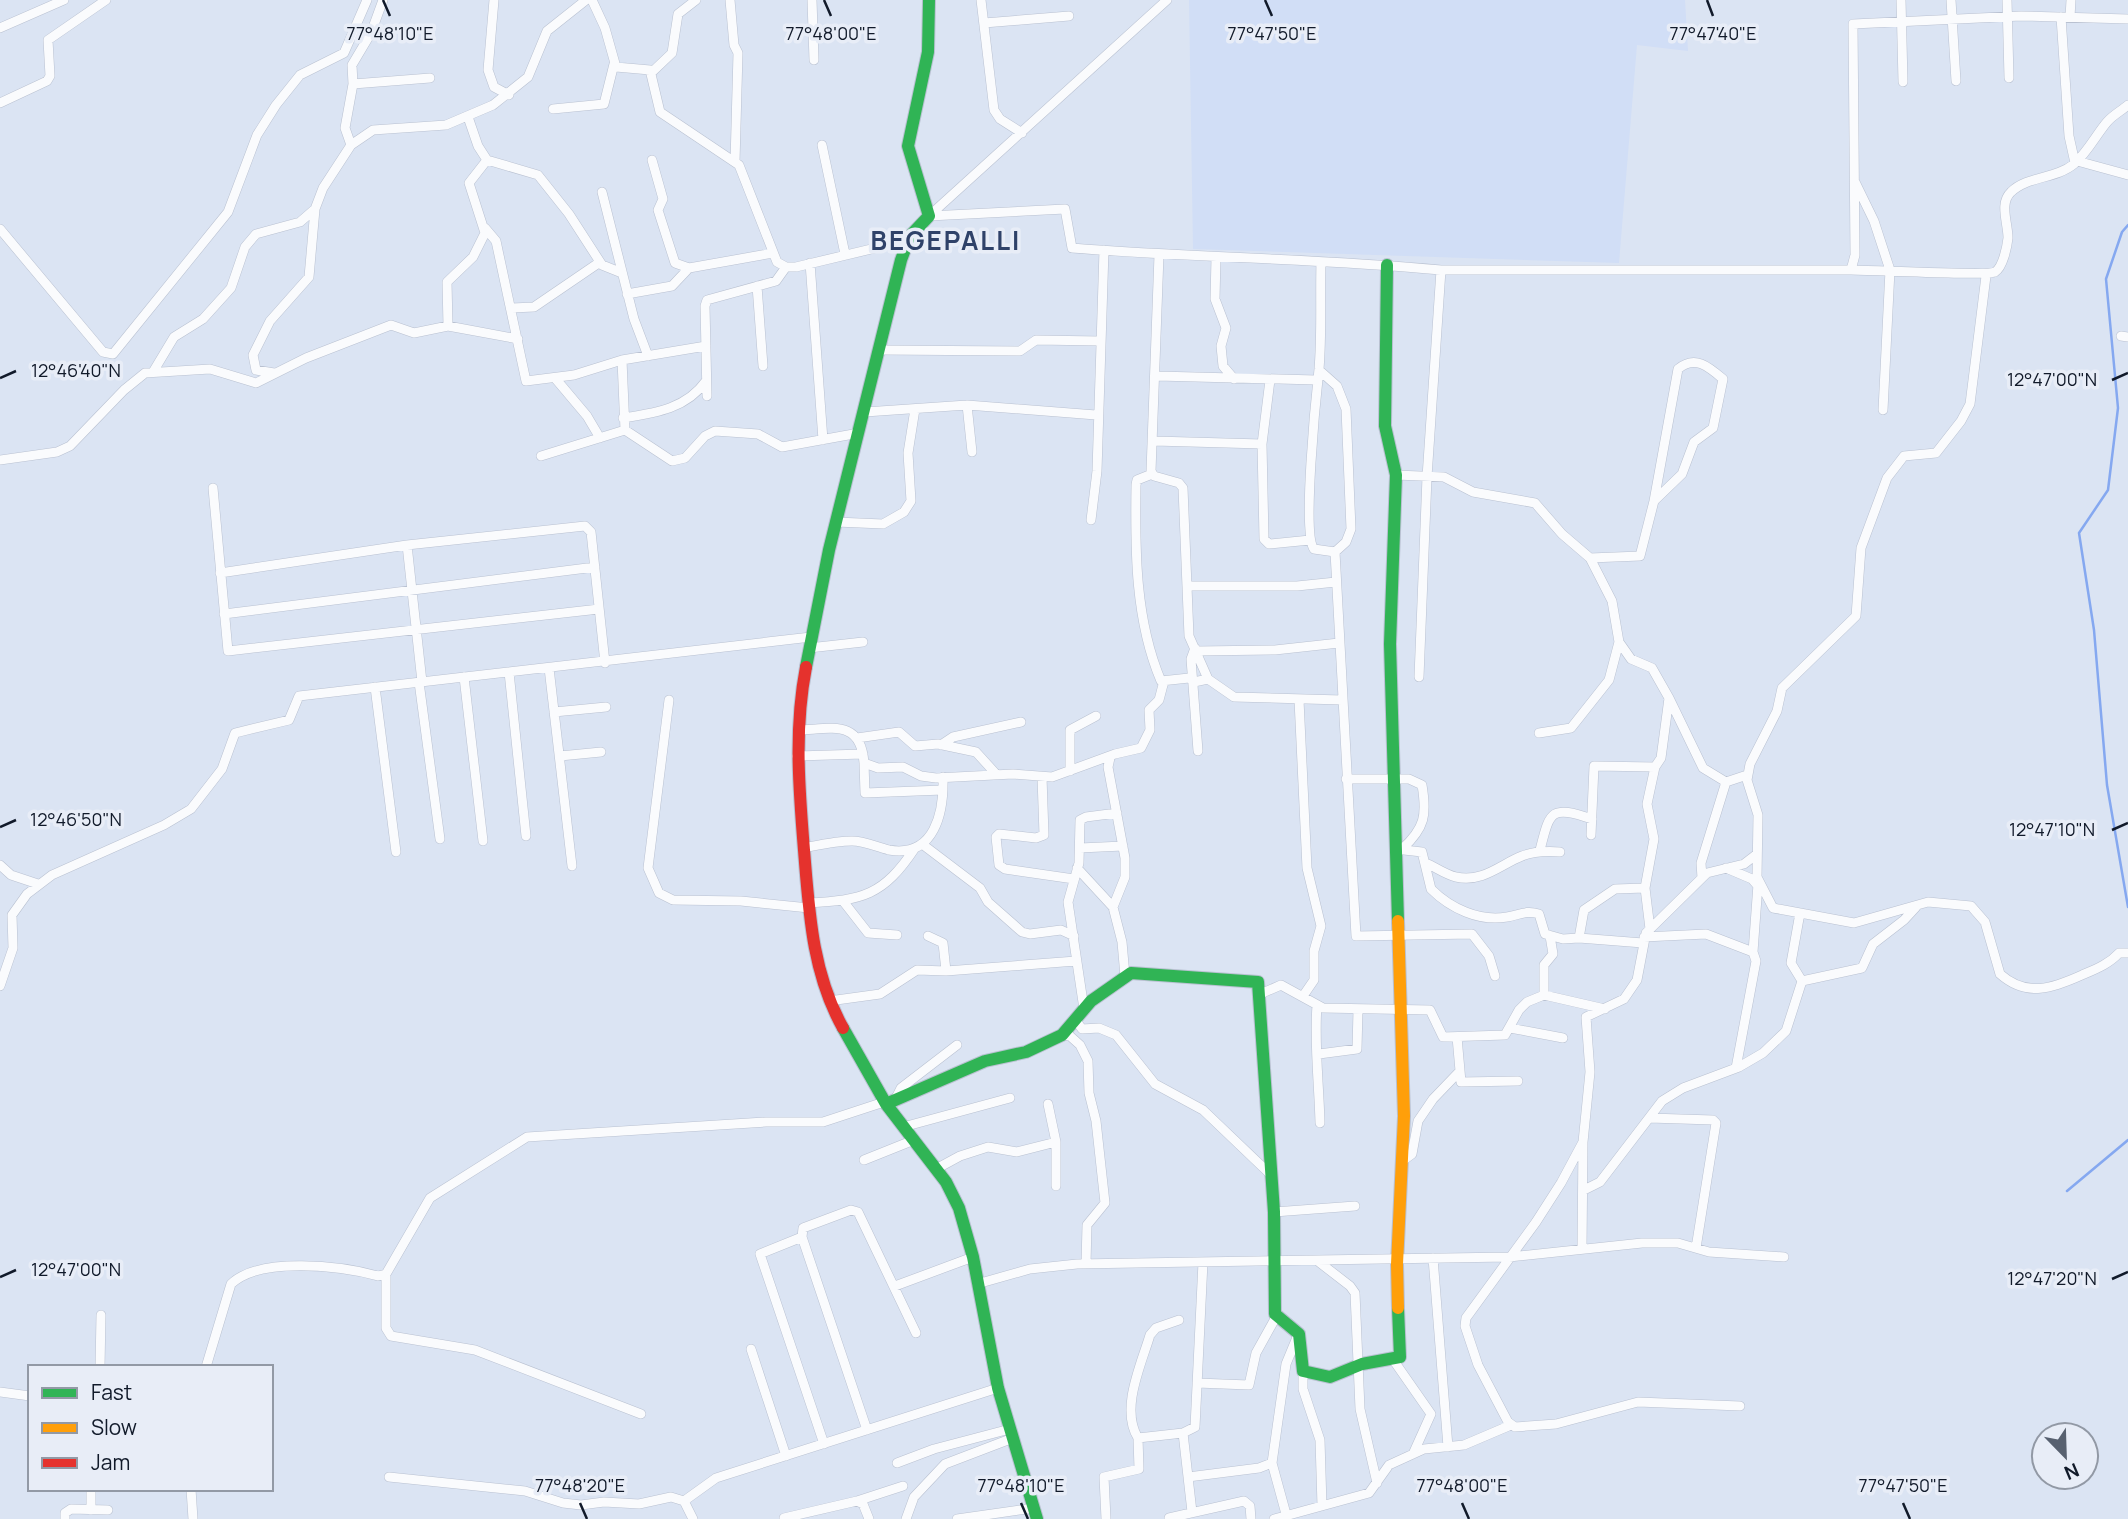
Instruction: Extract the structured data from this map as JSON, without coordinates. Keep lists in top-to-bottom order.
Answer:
{
  "districts": ["BEGEPALLI"],
  "legend": ["Fast", "Slow", "Jam"],
  "north": "bottom right",
  "coordinates": [
    "77°48'10\"E",
    "77°48'00\"E",
    "77°47'50\"E",
    "77°47'40\"E",
    "12°46'40\"N",
    "12°47'00\"N",
    "12°46'50\"N",
    "12°47'10\"N",
    "12°47'20\"N",
    "77°48'20\"E"
  ]
}
